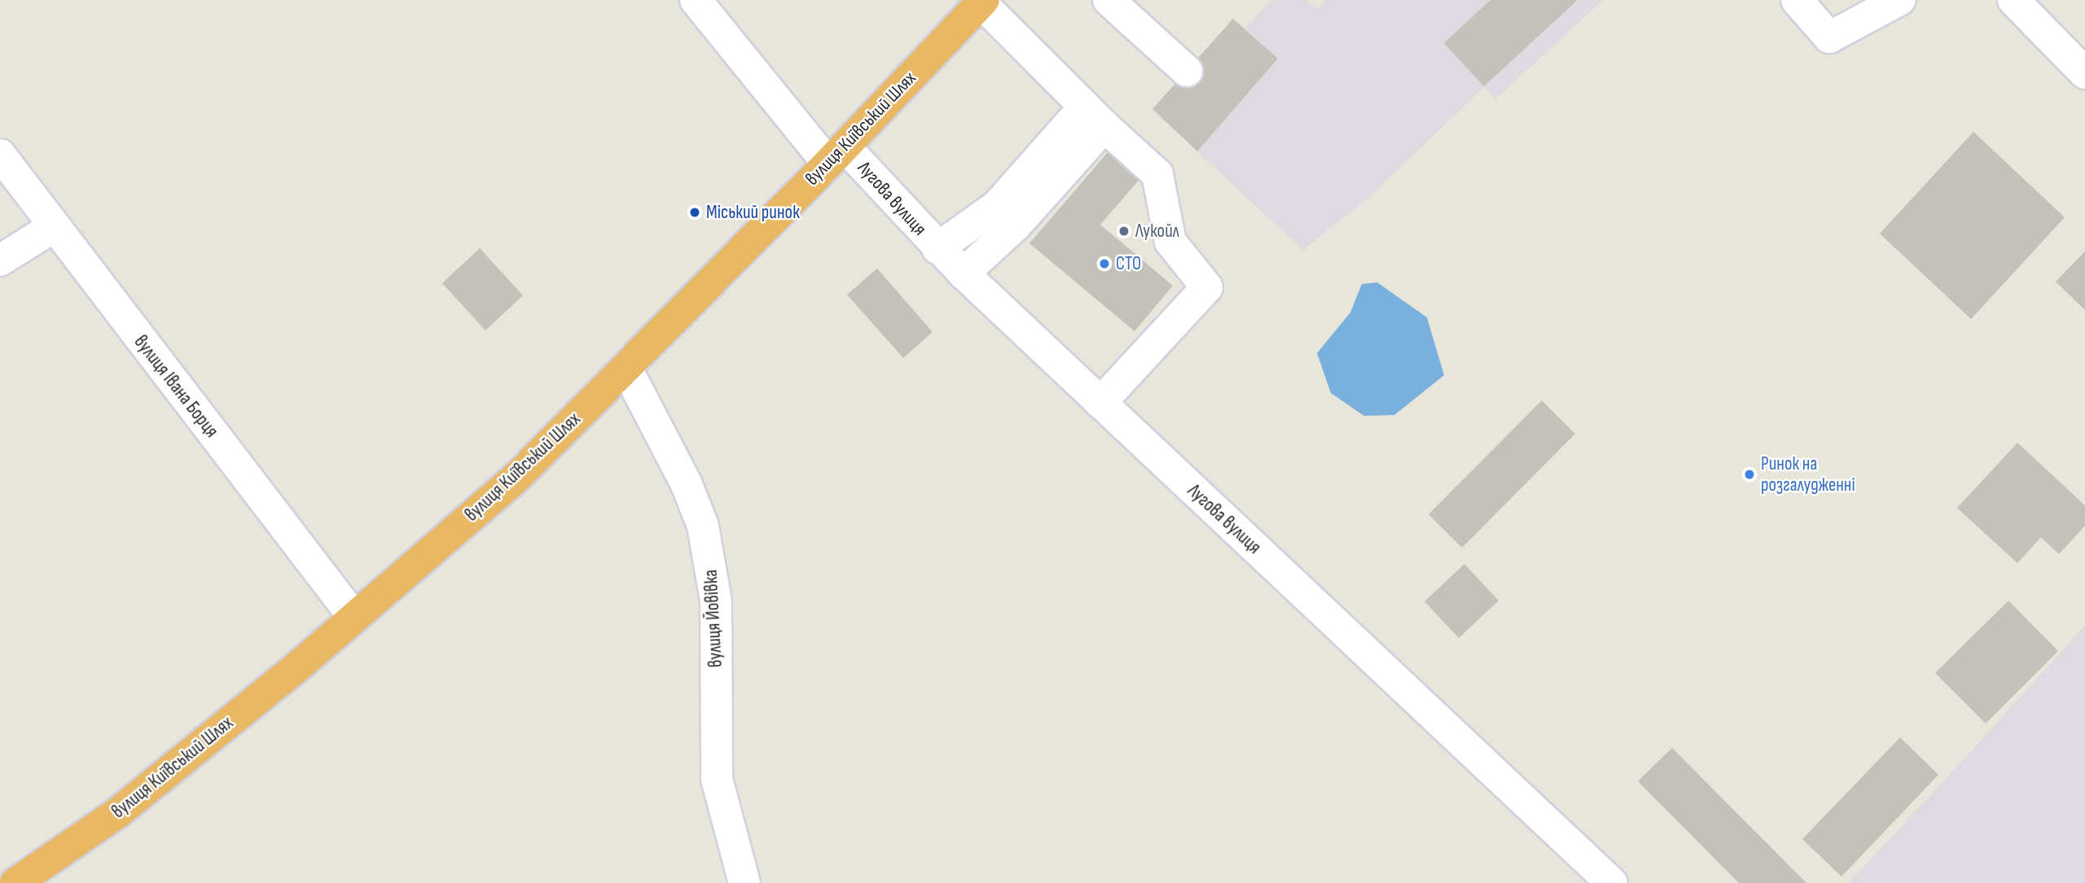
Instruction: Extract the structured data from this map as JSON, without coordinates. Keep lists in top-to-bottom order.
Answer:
{
  "streets": {
    "highway": ["вулиця Київський Шлях"],
    "street": ["Лугова вулиця", "вулиця Івана Борця", "вулиця Йовівка"]
  },
  "crossings": [
    ["вулиця Київський Шлях", "Лугова вулиця"],
    ["вулиця Київський Шлях", "вулиця Івана Борця"],
    ["вулиця Київський Шлях", "вулиця Йовівка"]
  ],
  "places": [
    "Міський ринок",
    "Лукойл",
    "СТО",
    "Ринок на розгалудженні"
  ]
}
